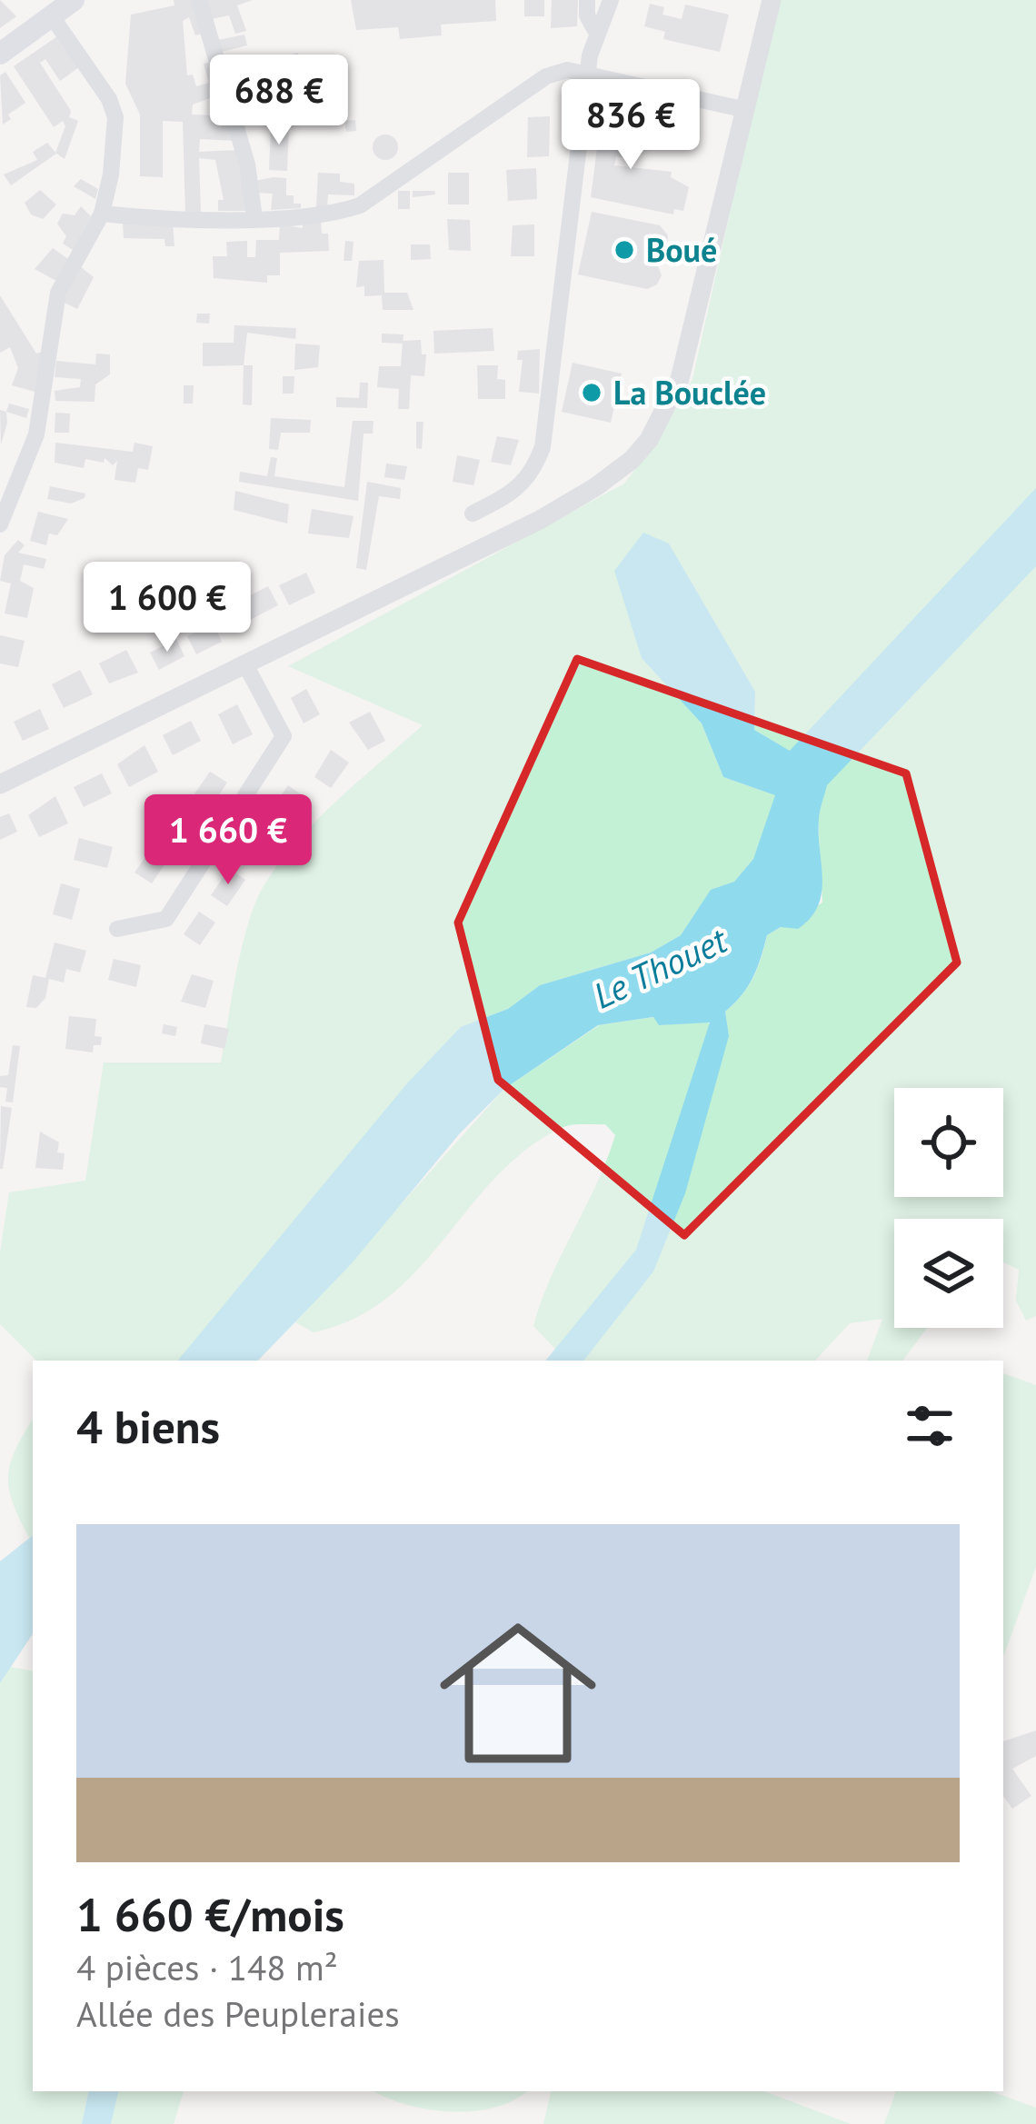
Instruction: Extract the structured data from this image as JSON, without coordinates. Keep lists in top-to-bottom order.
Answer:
{
  "water": ["Le Thouet"],
  "places": ["Boué", "La Bouclée"],
  "page": {
    "price": [
      "688 €",
      "836 €",
      "1 600 €",
      "1 660 €"
    ],
    "heading": "4 biens",
    "list": [
      {
        "name": "1 660 €/mois",
        "note": "4 pièces · 148 m² · Allée des Peupleraies"
      }
    ]
  }
}
